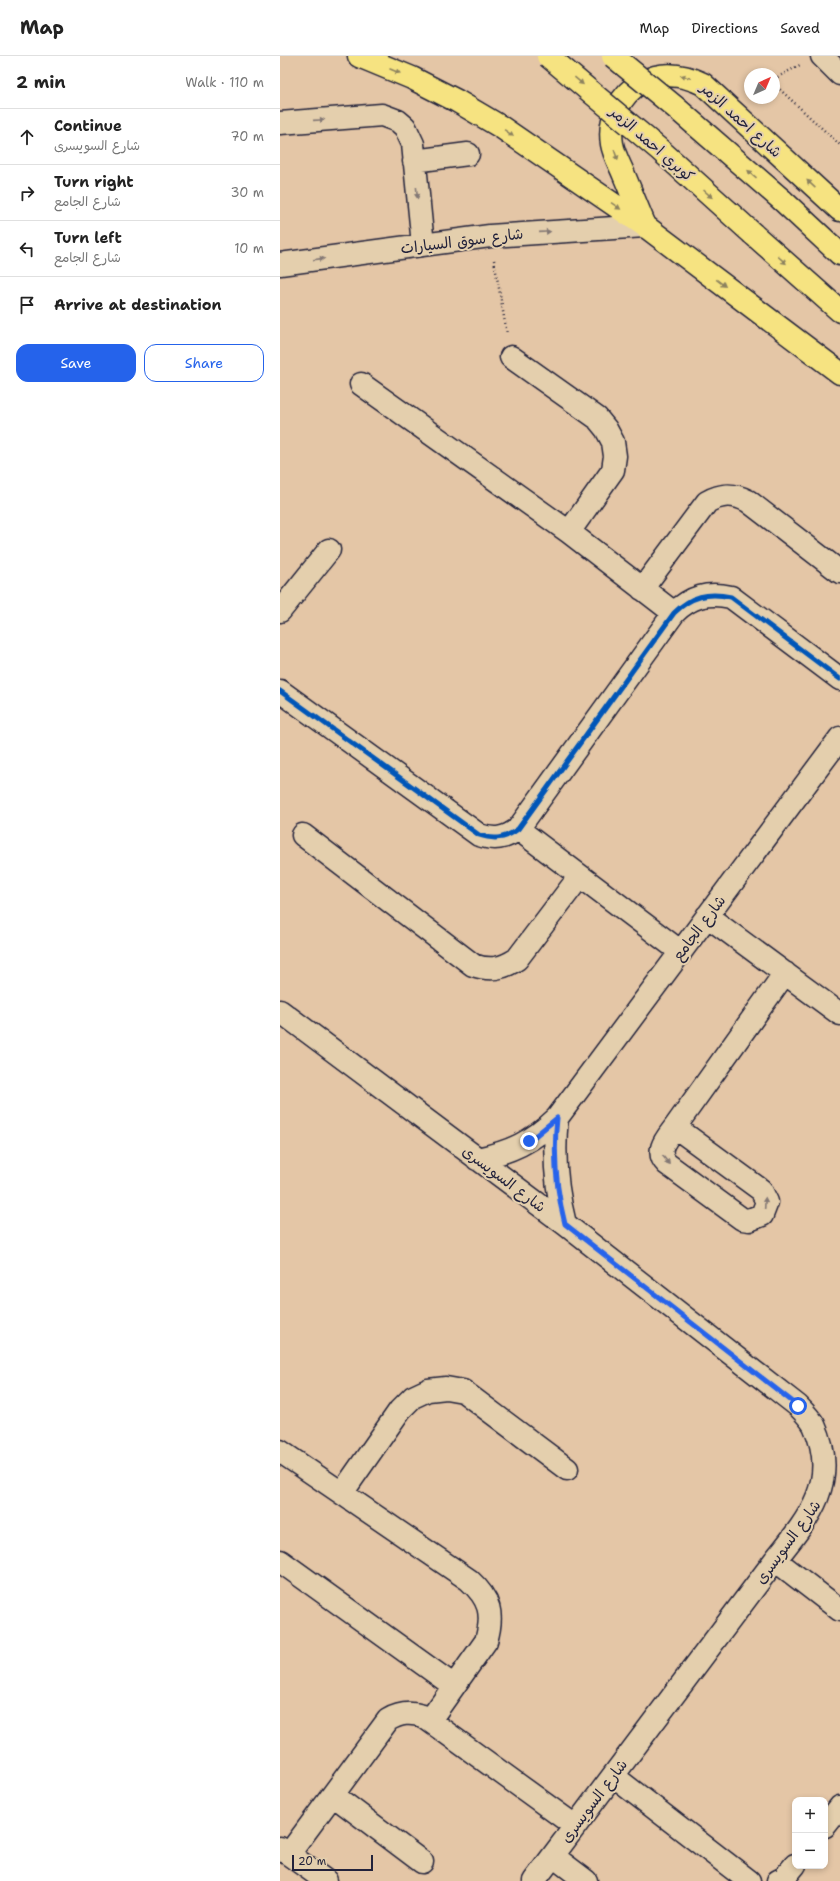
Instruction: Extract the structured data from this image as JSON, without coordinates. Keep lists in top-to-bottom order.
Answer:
{
  "streets": {
    "main road": ["شارع احمد الزمر", "كوبري احمد الزمر"],
    "street": ["شارع سوق السيارات", "شارع الجامع", "شارع السويسرى"]
  },
  "crossings": [
    ["شارع احمد الزمر", "شارع سوق السيارات"],
    ["شارع الجامع", "شارع السويسرى"]
  ],
  "one_way": ["شارع سوق السيارات"],
  "scale_bar": "20 m",
  "north": "top right",
  "page": {
    "header": "Map",
    "nav": ["Map", "Directions", "Saved"],
    "heading": ["2 min", "Walk · 110 m"],
    "list": [
      ["Continue", "شارع السويسرى", "70 m"],
      ["Turn right", "شارع الجامع", "30 m"],
      ["Turn left", "شارع الجامع", "10 m"],
      "Arrive at destination"
    ],
    "buttons": ["Save", "Share"],
    "map_buttons": ["+", "−"],
    "scale": "20 m"
  }
}
